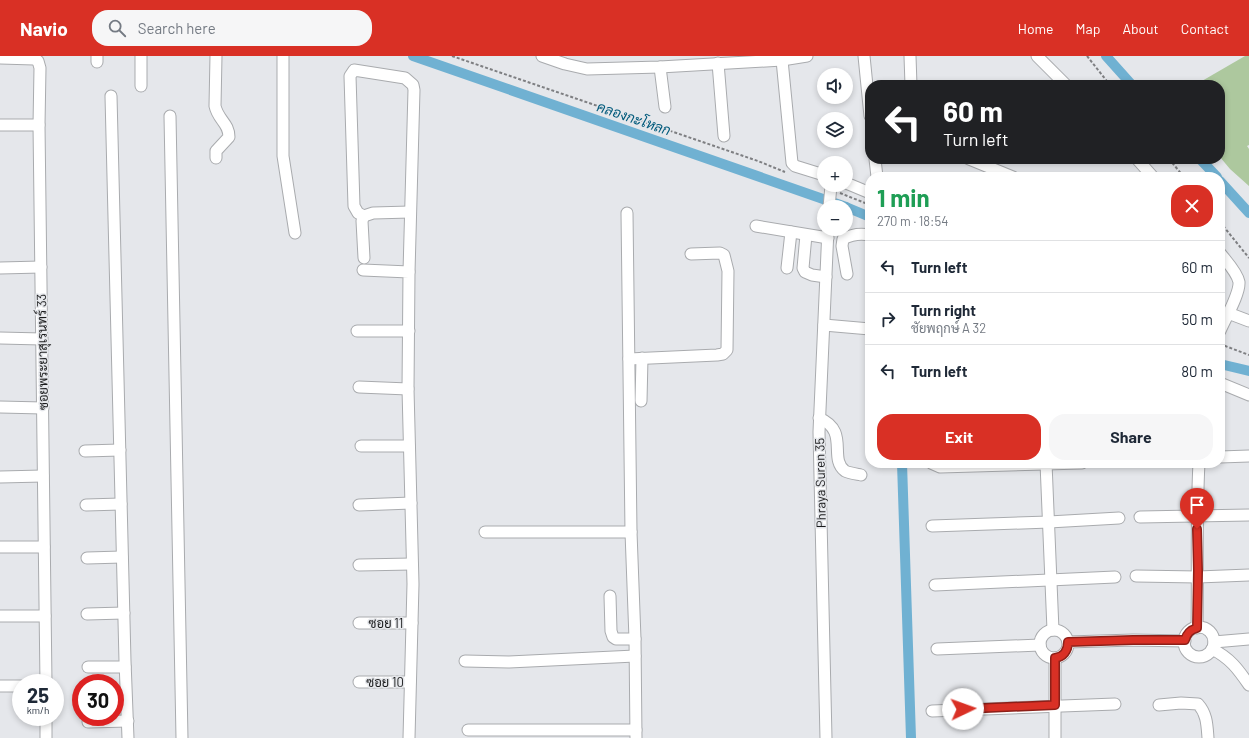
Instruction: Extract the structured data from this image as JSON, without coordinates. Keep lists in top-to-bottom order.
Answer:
{
  "streets": {
    "street": [
      "ซอยพระยาสุเรนทร์ 33",
      "Phraya Suren 35",
      "ซอย 11",
      "ซอย 10"
    ]
  },
  "water": ["คลองกะโหลก"],
  "page": {
    "header": "Navio",
    "search": "Search here",
    "nav": [
      "Home",
      "Map",
      "About",
      "Contact"
    ],
    "map_buttons": ["+", "−"],
    "turn": ["60 m", "Turn left"],
    "heading": ["1 min", "270 m · 18:54"],
    "list": [
      {
        "name": "Turn left",
        "value": "60 m"
      },
      {
        "name": "Turn right",
        "note": "ชัยพฤกษ์ A 32",
        "value": "50 m"
      },
      {
        "name": "Turn left",
        "value": "80 m"
      }
    ],
    "buttons": ["Exit", "Share"],
    "speed": "25 km/h",
    "limit": "30"
  }
}
